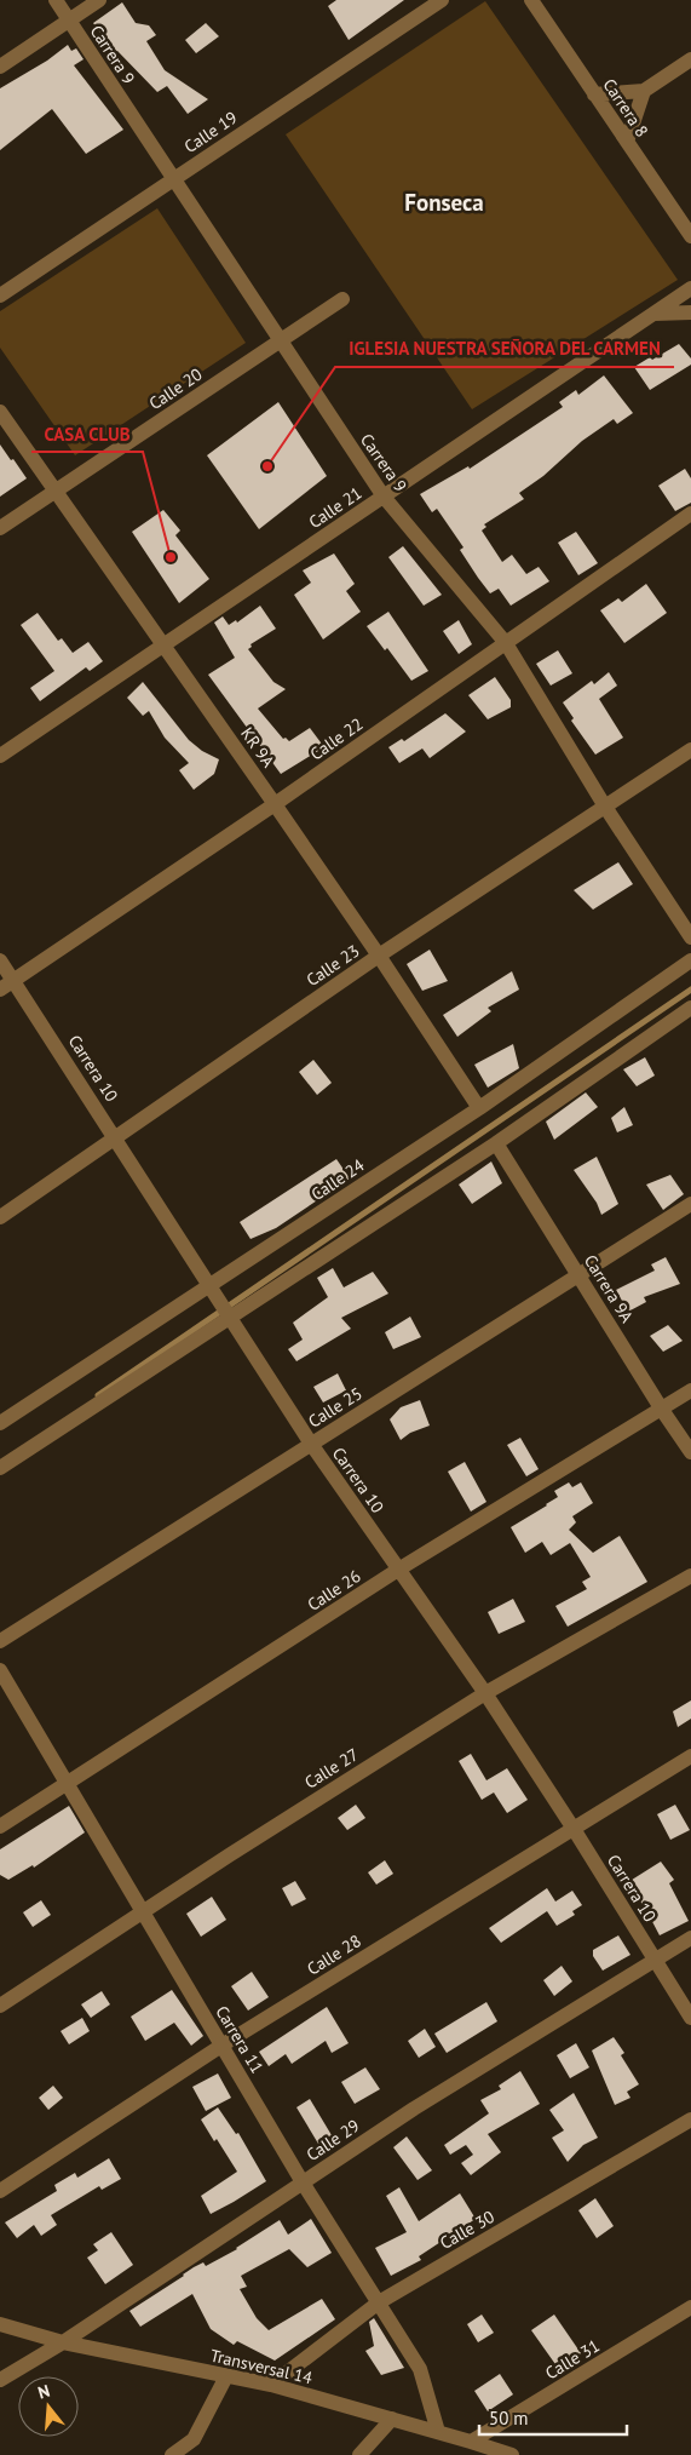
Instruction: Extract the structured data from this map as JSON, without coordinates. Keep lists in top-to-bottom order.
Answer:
{
  "streets": {
    "street": [
      "Carrera 9",
      "Carrera 8",
      "Calle 19",
      "Calle 20",
      "Calle 21",
      "Calle 22",
      "KR 9A",
      "Calle 23",
      "Carrera 10",
      "Calle 24",
      "Carrera 9A",
      "Calle 25",
      "Calle 26",
      "Calle 27",
      "Calle 28",
      "Carrera 11",
      "Calle 29",
      "Calle 30",
      "Calle 31",
      "Transversal 14"
    ]
  },
  "crossings": [
    ["Carrera 9", "Calle 19"],
    ["Carrera 9", "Calle 20"],
    ["Carrera 9", "Calle 21"],
    ["Carrera 9", "Calle 22"],
    ["Carrera 9", "Calle 23"],
    ["Calle 20", "KR 9A"],
    ["Calle 21", "KR 9A"],
    ["Calle 22", "KR 9A"],
    ["Calle 22", "Carrera 10"],
    ["KR 9A", "Calle 23"],
    ["KR 9A", "Calle 24"],
    ["Calle 23", "Carrera 10"],
    ["Carrera 10", "Calle 24"],
    ["Carrera 10", "Calle 25"],
    ["Carrera 10", "Calle 26"],
    ["Carrera 10", "Calle 27"],
    ["Carrera 10", "Calle 28"],
    ["Carrera 10", "Calle 29"],
    ["Carrera 9A", "Calle 25"],
    ["Carrera 9A", "Calle 26"],
    ["Calle 26", "Carrera 11"],
    ["Calle 27", "Carrera 11"],
    ["Calle 28", "Carrera 11"],
    ["Carrera 11", "Calle 29"],
    ["Carrera 11", "Calle 30"],
    ["Carrera 11", "Transversal 14"],
    ["Calle 29", "Transversal 14"],
    ["Calle 30", "Transversal 14"],
    ["Calle 31", "Transversal 14"]
  ],
  "districts": ["Fonseca"],
  "places": ["IGLESIA NUESTRA SEÑORA DEL CARMEN", "CASA CLUB"],
  "scale_bar": "50 m",
  "north": "top"
}
